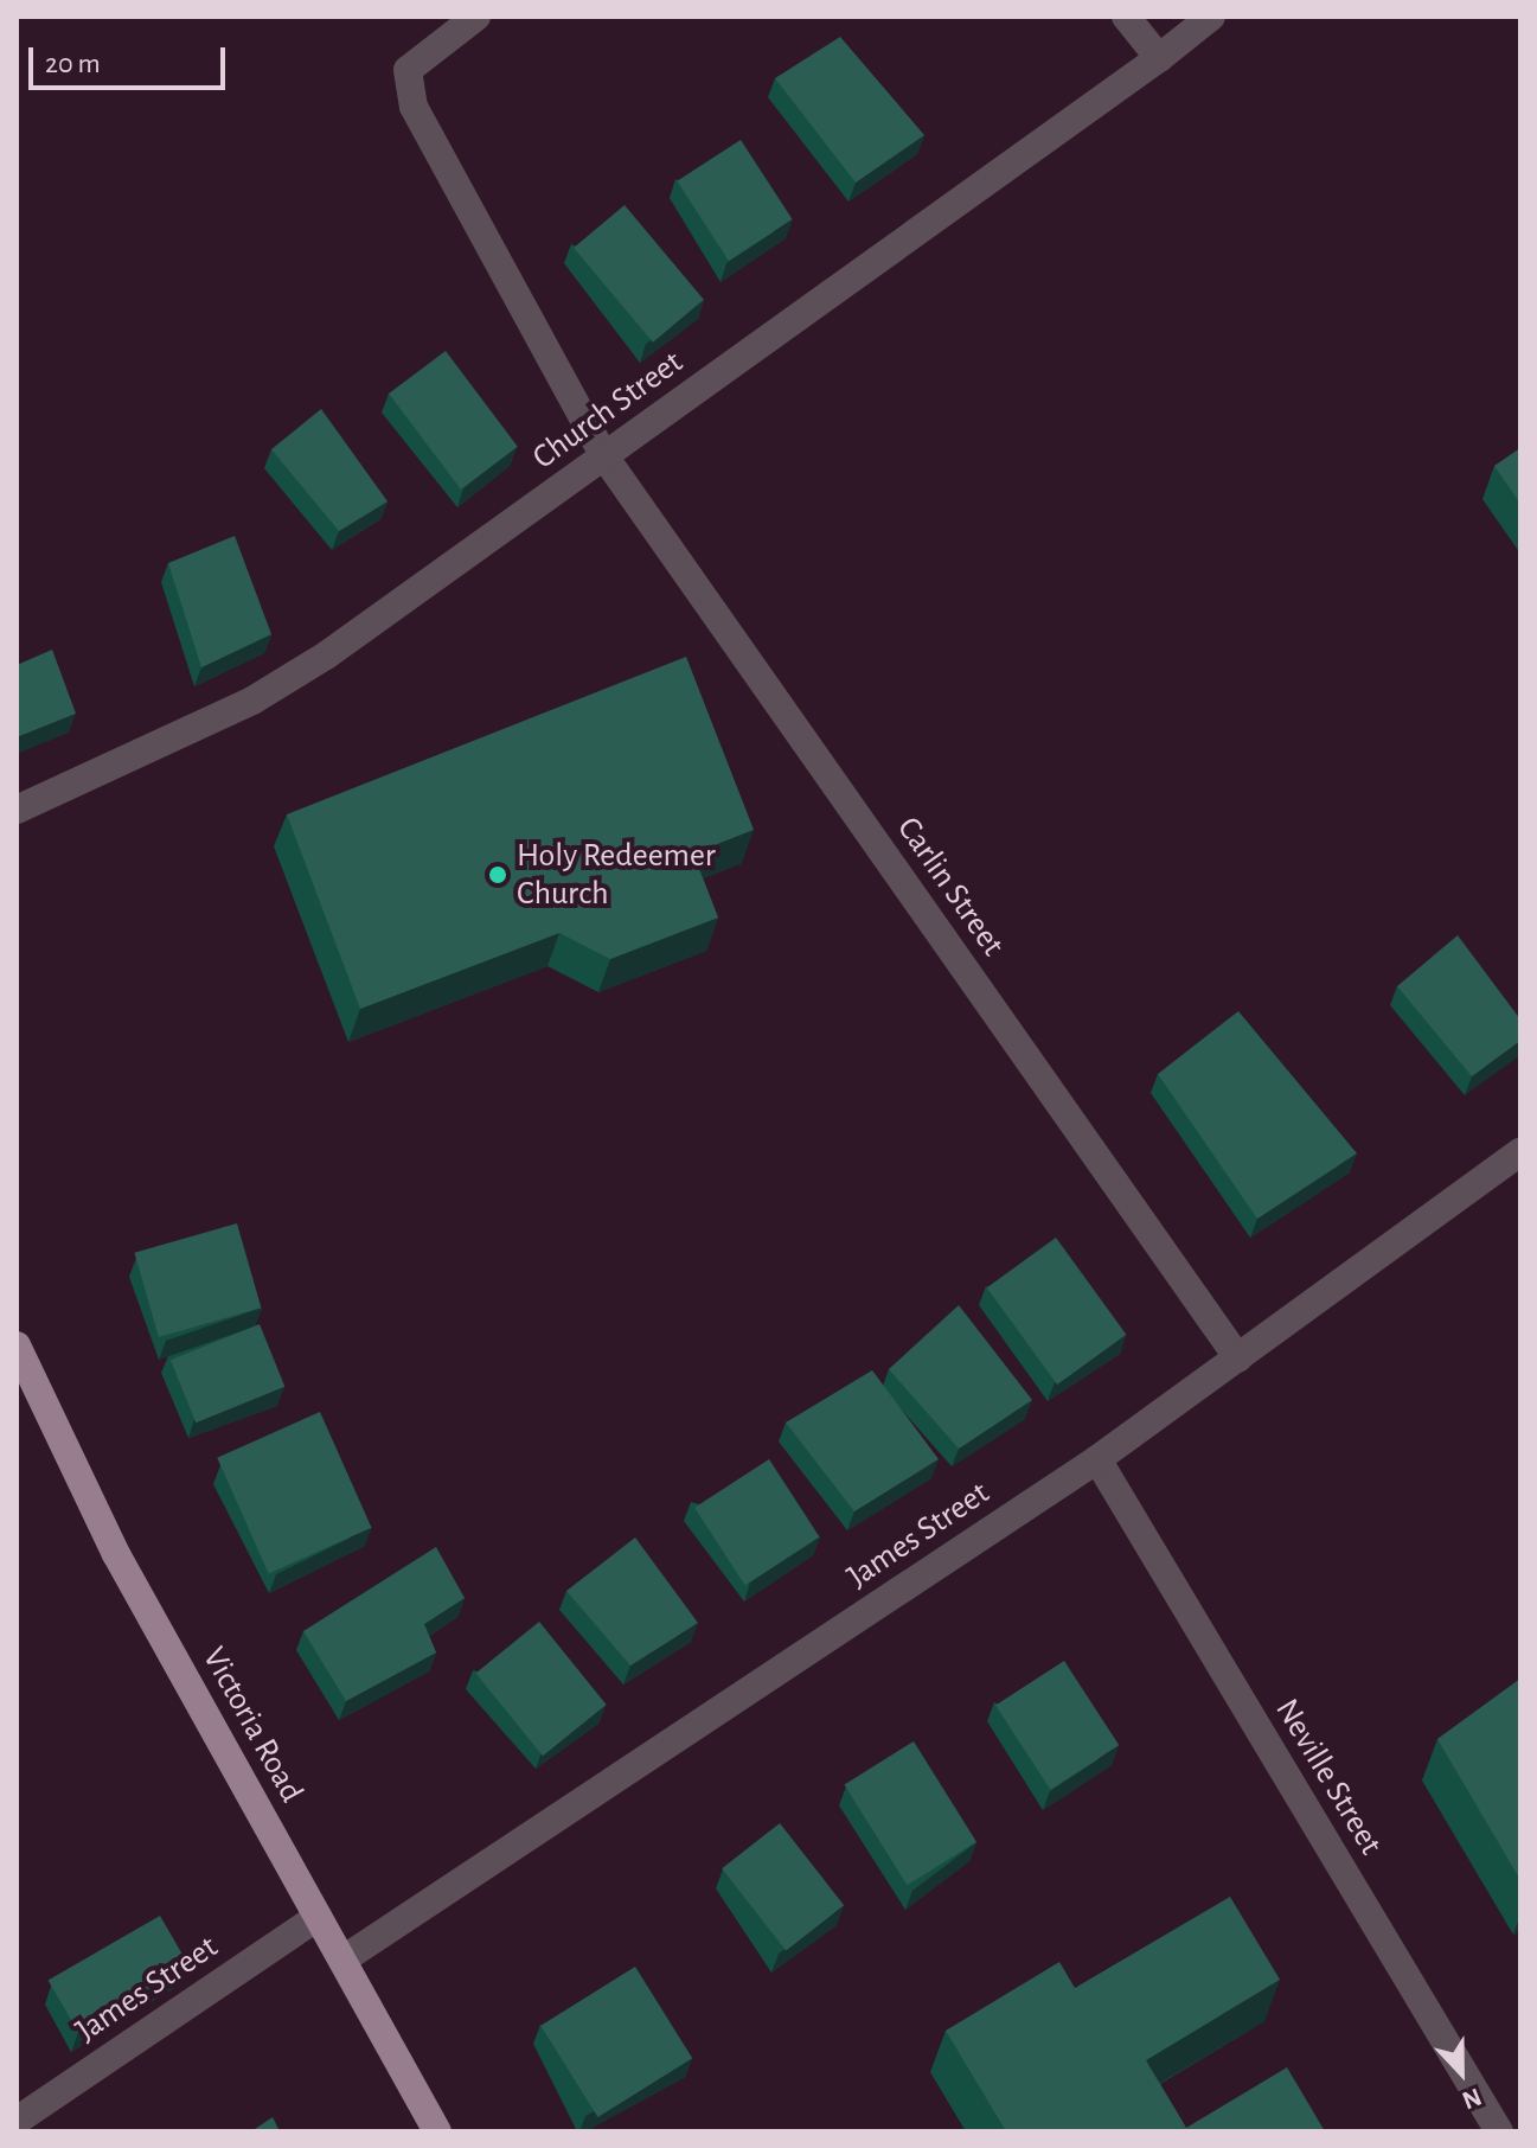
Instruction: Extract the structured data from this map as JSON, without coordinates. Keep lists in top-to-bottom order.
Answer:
{
  "streets": {
    "main road": ["Victoria Road"],
    "street": [
      "Church Street",
      "Carlin Street",
      "James Street",
      "Neville Street"
    ]
  },
  "crossings": [
    ["Church Street", "Carlin Street"],
    ["Carlin Street", "James Street"],
    ["James Street", "Victoria Road"],
    ["James Street", "Neville Street"]
  ],
  "places": ["Holy Redeemer Church"],
  "scale_bar": "20 m",
  "north": "bottom"
}
